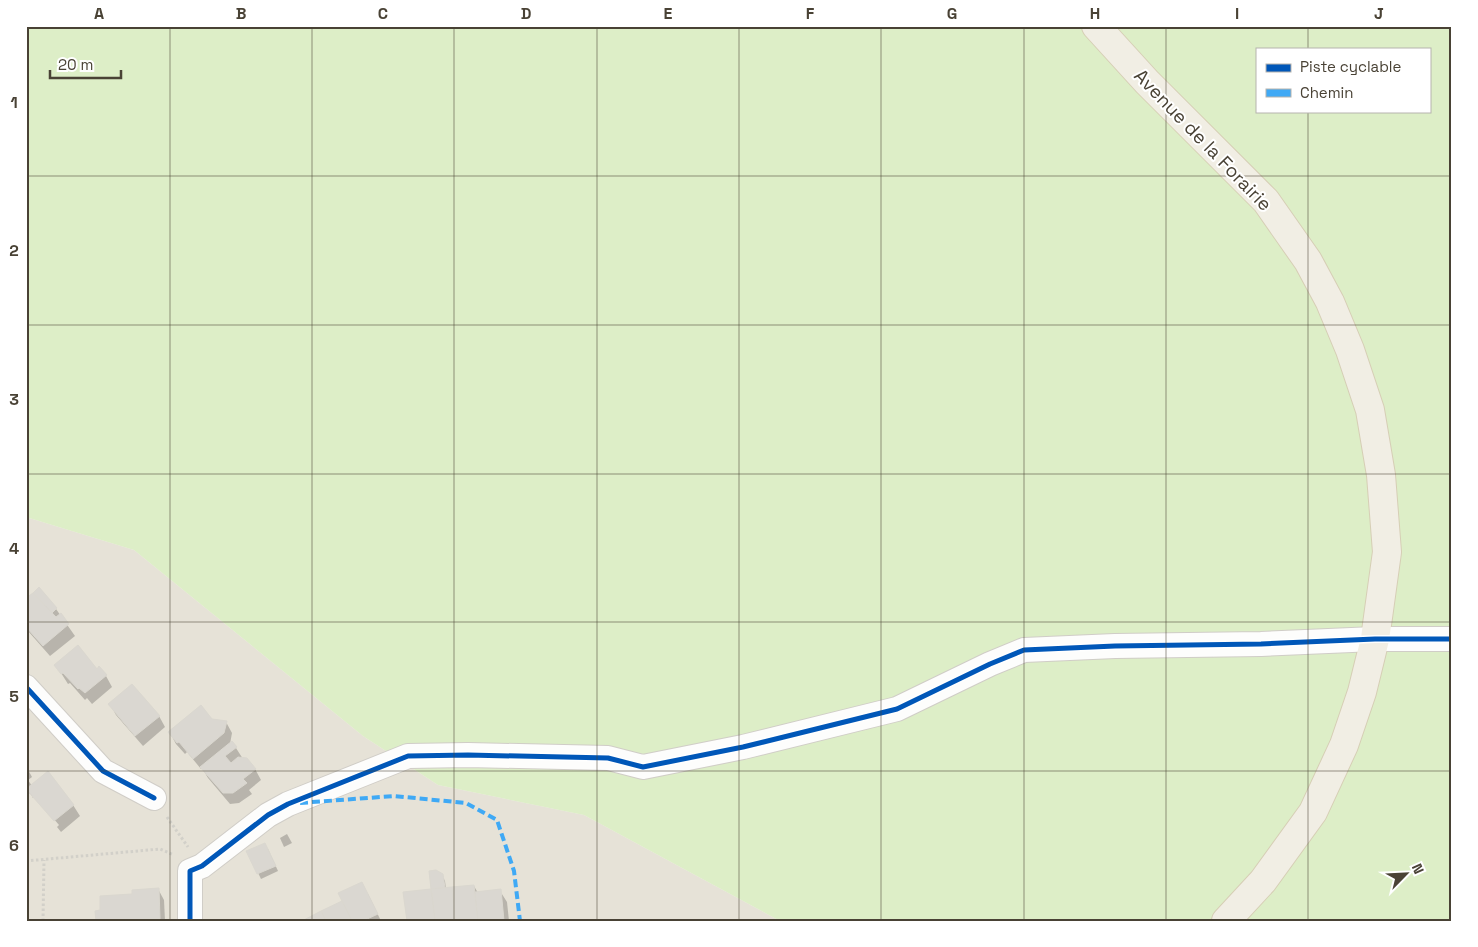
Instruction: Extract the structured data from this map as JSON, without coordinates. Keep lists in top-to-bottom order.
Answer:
{
  "streets": {
    "main road": ["Avenue de la Forairie"]
  },
  "legend": ["Piste cyclable", "Chemin"],
  "scale_bar": "20 m",
  "north": "top right",
  "grid": {
    "columns": [
      "A",
      "B",
      "C",
      "D",
      "E",
      "F",
      "G",
      "H",
      "I",
      "J"
    ],
    "rows": [
      "1",
      "2",
      "3",
      "4",
      "5",
      "6"
    ]
  }
}
